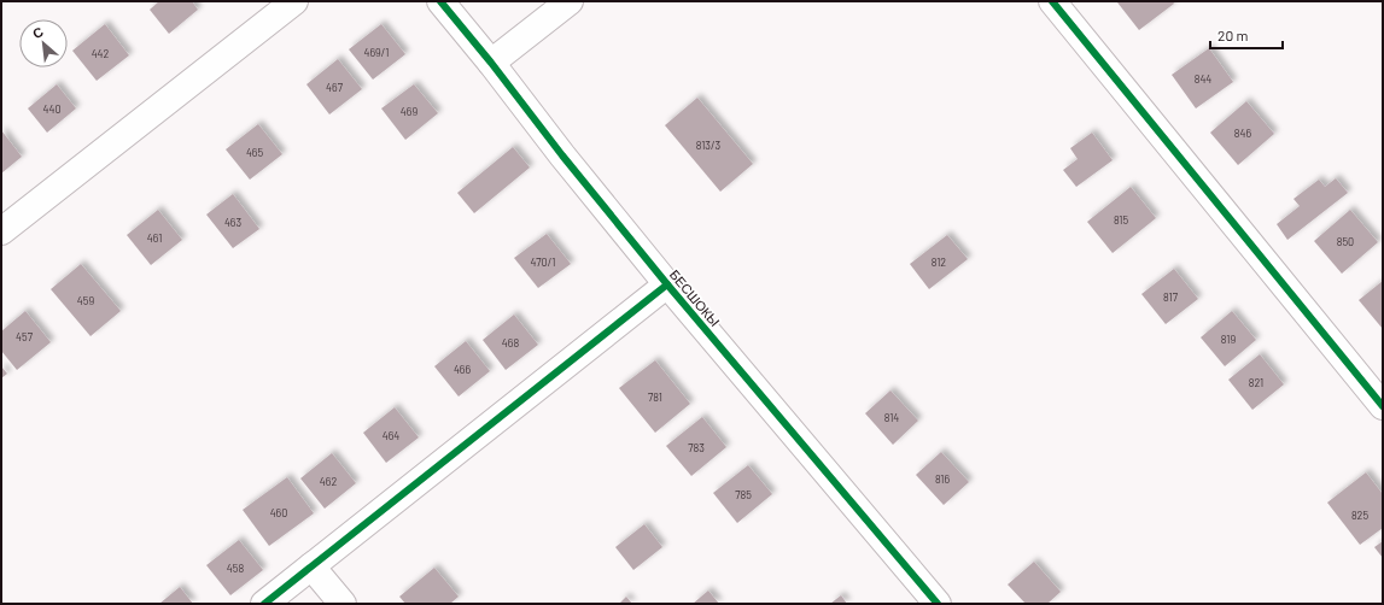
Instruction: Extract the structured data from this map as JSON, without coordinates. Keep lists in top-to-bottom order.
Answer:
{
  "streets": {
    "street": ["БЕСШОКЫ"]
  },
  "house_numbers": [
    "469/1",
    "442",
    "844",
    "467",
    "440",
    "469",
    "846",
    "813/3",
    "465",
    "815",
    "463",
    "461",
    "850",
    "470/1",
    "812",
    "817",
    "459",
    "457",
    "819",
    "468",
    "466",
    "821",
    "781",
    "814",
    "464",
    "783",
    "816",
    "462",
    "785",
    "460",
    "825",
    "458"
  ],
  "scale_bar": "20 m",
  "north": "top left"
}
